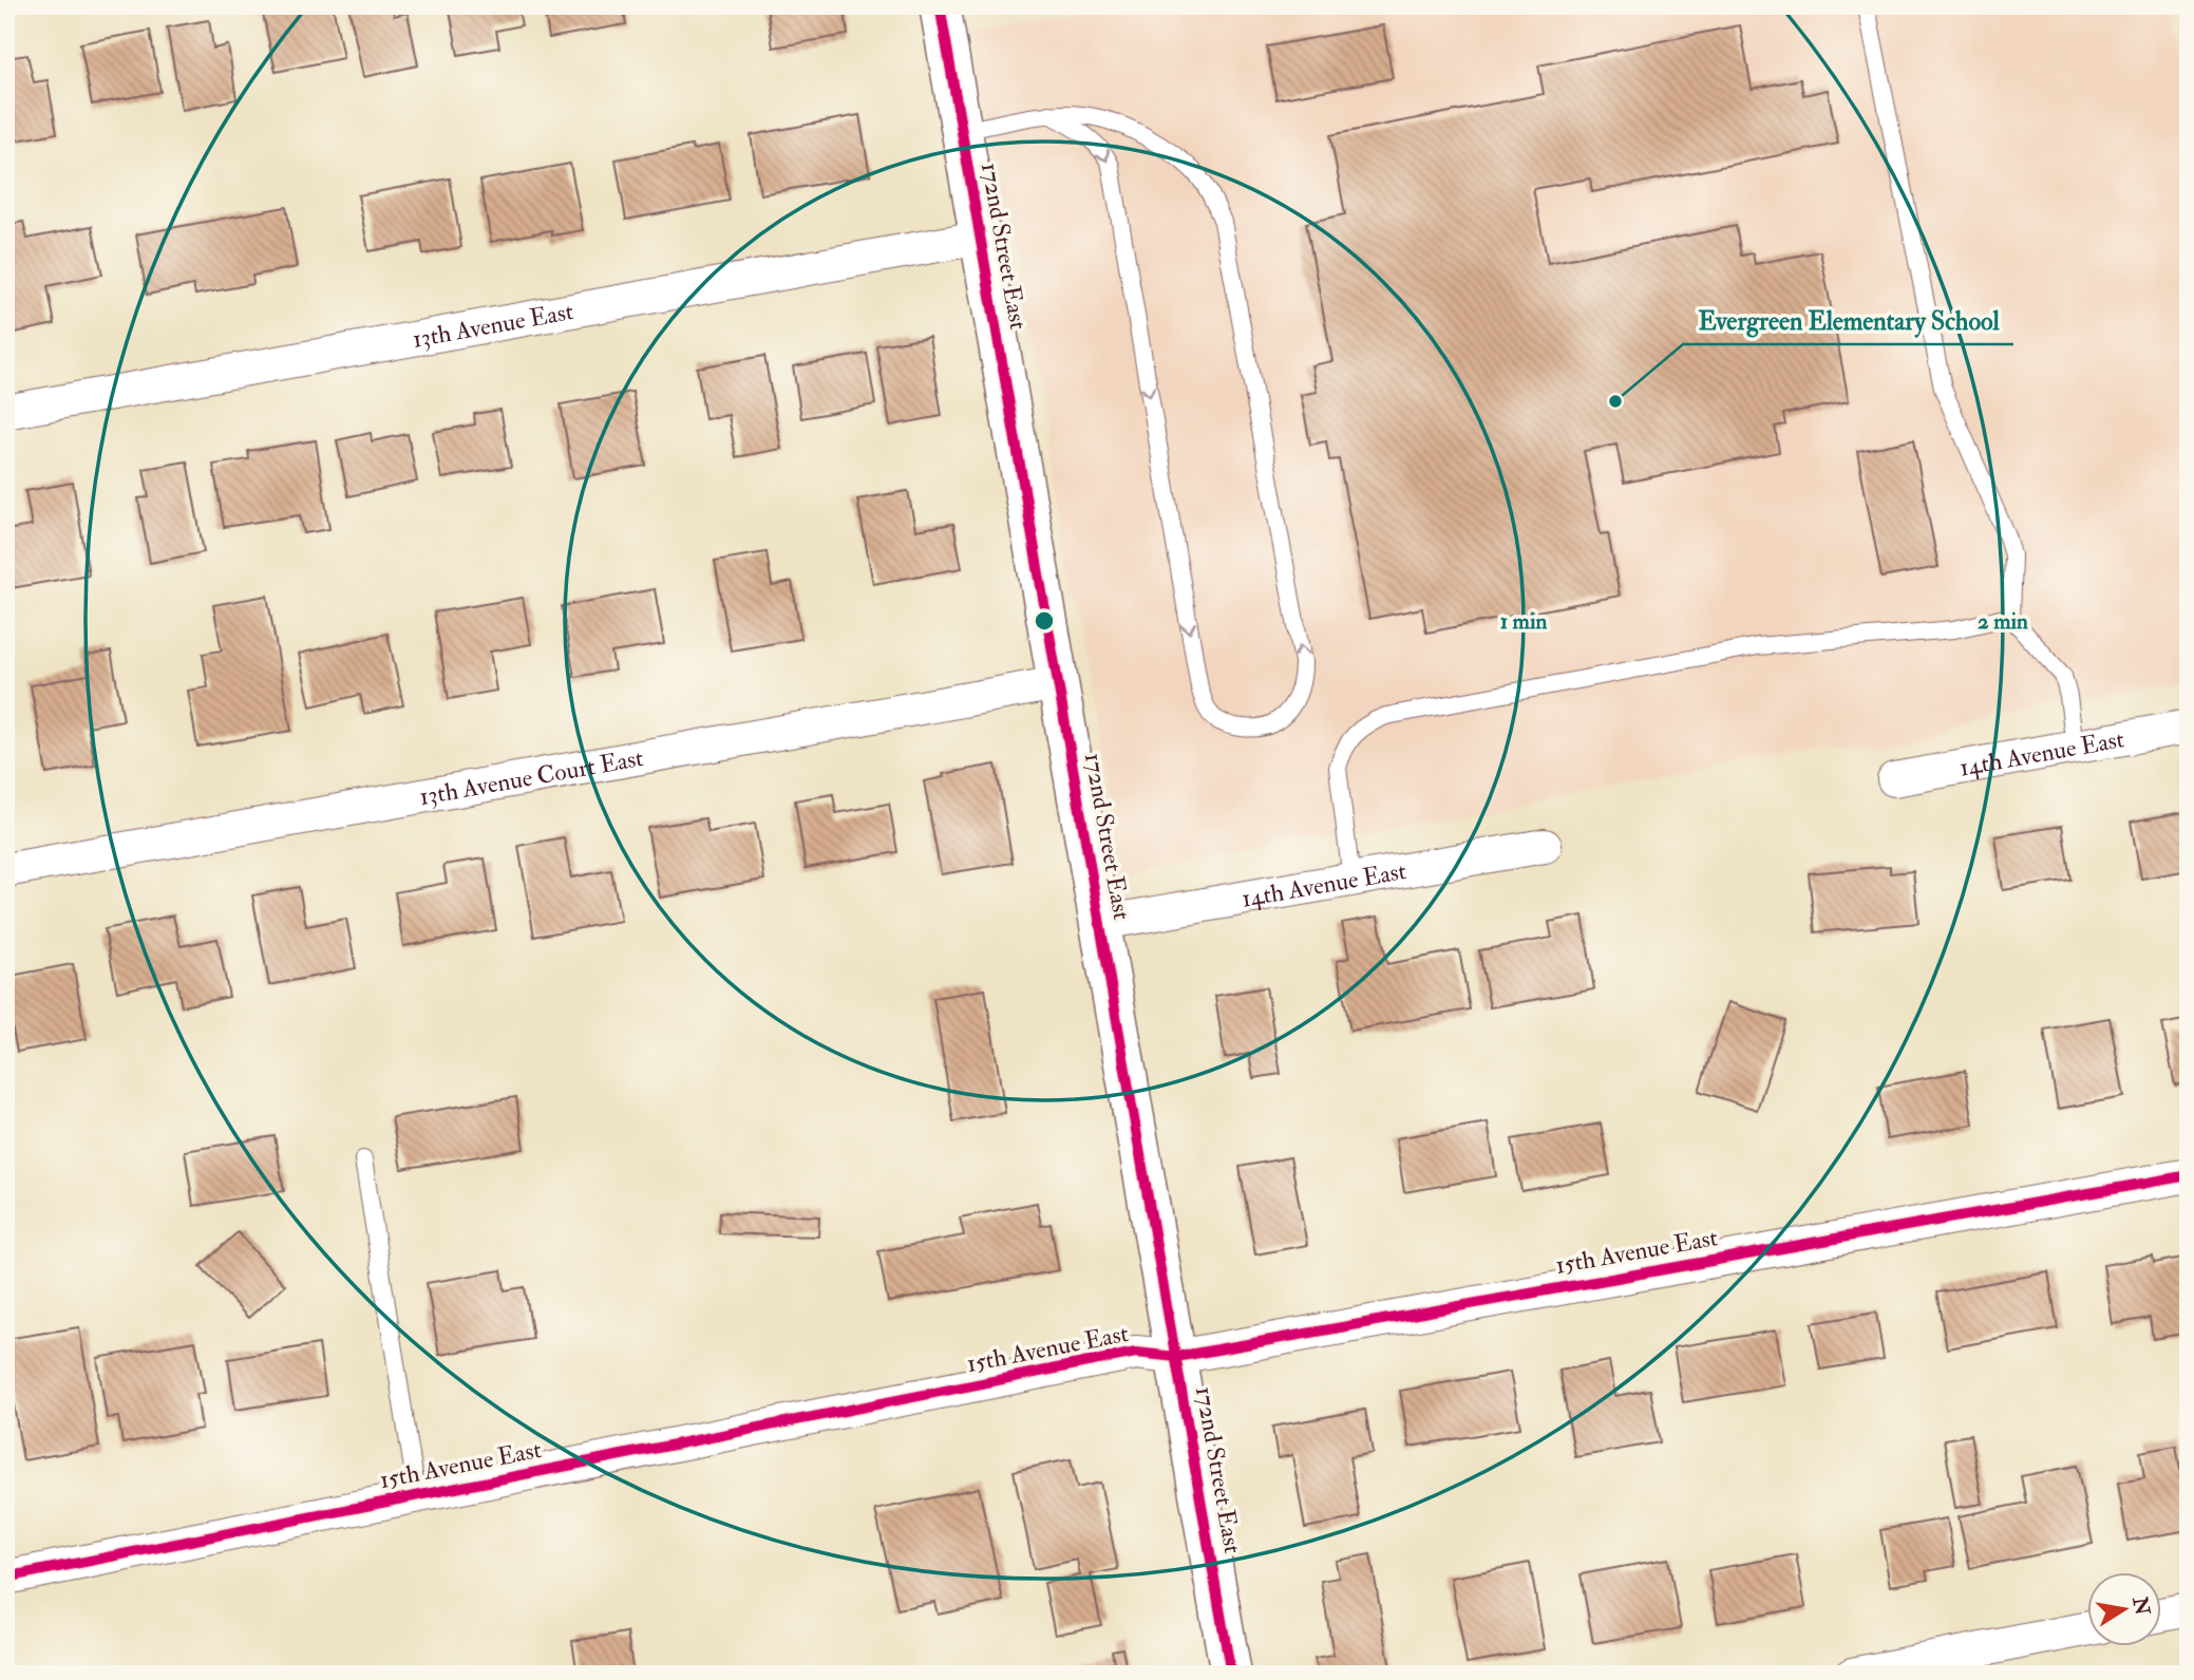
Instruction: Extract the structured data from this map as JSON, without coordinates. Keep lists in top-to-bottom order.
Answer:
{
  "streets": {
    "street": [
      "172nd Street East",
      "13th Avenue East",
      "14th Avenue East",
      "13th Avenue Court East",
      "15th Avenue East"
    ]
  },
  "crossings": [
    ["172nd Street East", "13th Avenue East"],
    ["172nd Street East", "14th Avenue East"],
    ["172nd Street East", "13th Avenue Court East"],
    ["172nd Street East", "15th Avenue East"]
  ],
  "places": ["Evergreen Elementary School"],
  "north": "right",
  "rings": ["1 min", "2 min"]
}
